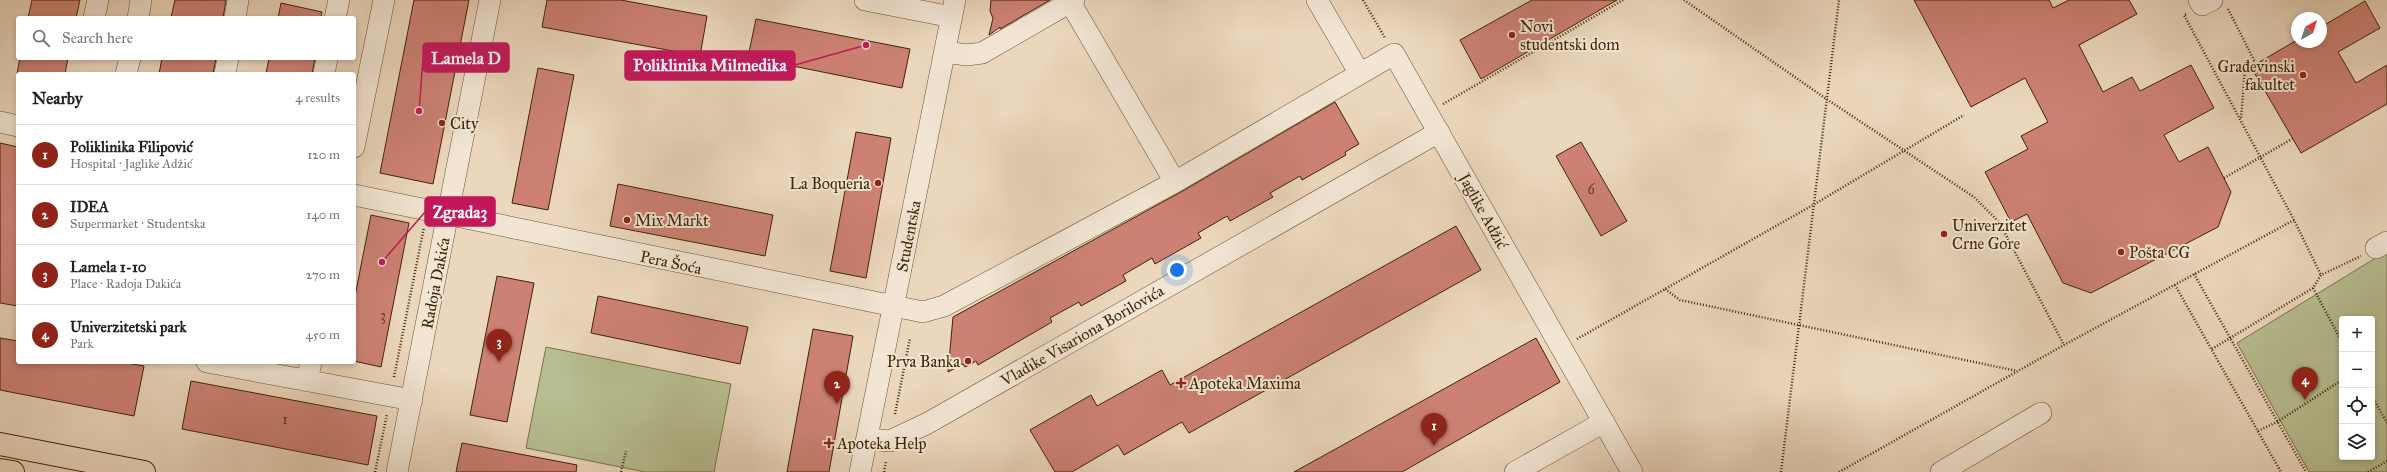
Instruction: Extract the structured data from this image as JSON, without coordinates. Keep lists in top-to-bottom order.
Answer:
{
  "streets": {
    "street": [
      "Jaglike Adžić",
      "Studentska",
      "Pera Šoća",
      "Radoja Dakića",
      "Vladike Visariona Borilovića"
    ]
  },
  "crossings": [
    ["Jaglike Adžić", "Pera Šoća"],
    ["Jaglike Adžić", "Vladike Visariona Borilovića"],
    ["Studentska", "Pera Šoća"],
    ["Studentska", "Vladike Visariona Borilovića"],
    ["Pera Šoća", "Radoja Dakića"]
  ],
  "places": {
    "other": [
      "Novi studentski dom",
      "Poliklinika Milmedika",
      "Građevinski fakultet",
      "Lamela D",
      "City",
      "La Boqueria",
      "Mix Markt",
      "Univerzitet Crne Gore",
      "Pošta CG",
      "Zgrada3",
      "Prva Banka"
    ],
    "health": ["Apoteka Maxima", "Apoteka Help"]
  },
  "house_numbers": ["6", "3", "1"],
  "north": "top right",
  "page": {
    "search": "Search here",
    "heading": ["Nearby", "4 results"],
    "list": [
      {
        "mark": "1",
        "name": "Poliklinika Filipović",
        "note": "Hospital · Jaglike Adžić",
        "value": "120 m"
      },
      {
        "mark": "2",
        "name": "IDEA",
        "note": "Supermarket · Studentska",
        "value": "140 m"
      },
      {
        "mark": "3",
        "name": "Lamela 1-10",
        "note": "Place · Radoja Dakića",
        "value": "270 m"
      },
      {
        "mark": "4",
        "name": "Univerzitetski park",
        "note": "Park",
        "value": "450 m"
      }
    ],
    "map_buttons": ["+", "−"],
    "pins": [
      "3",
      "4",
      "2",
      "1"
    ]
  }
}
